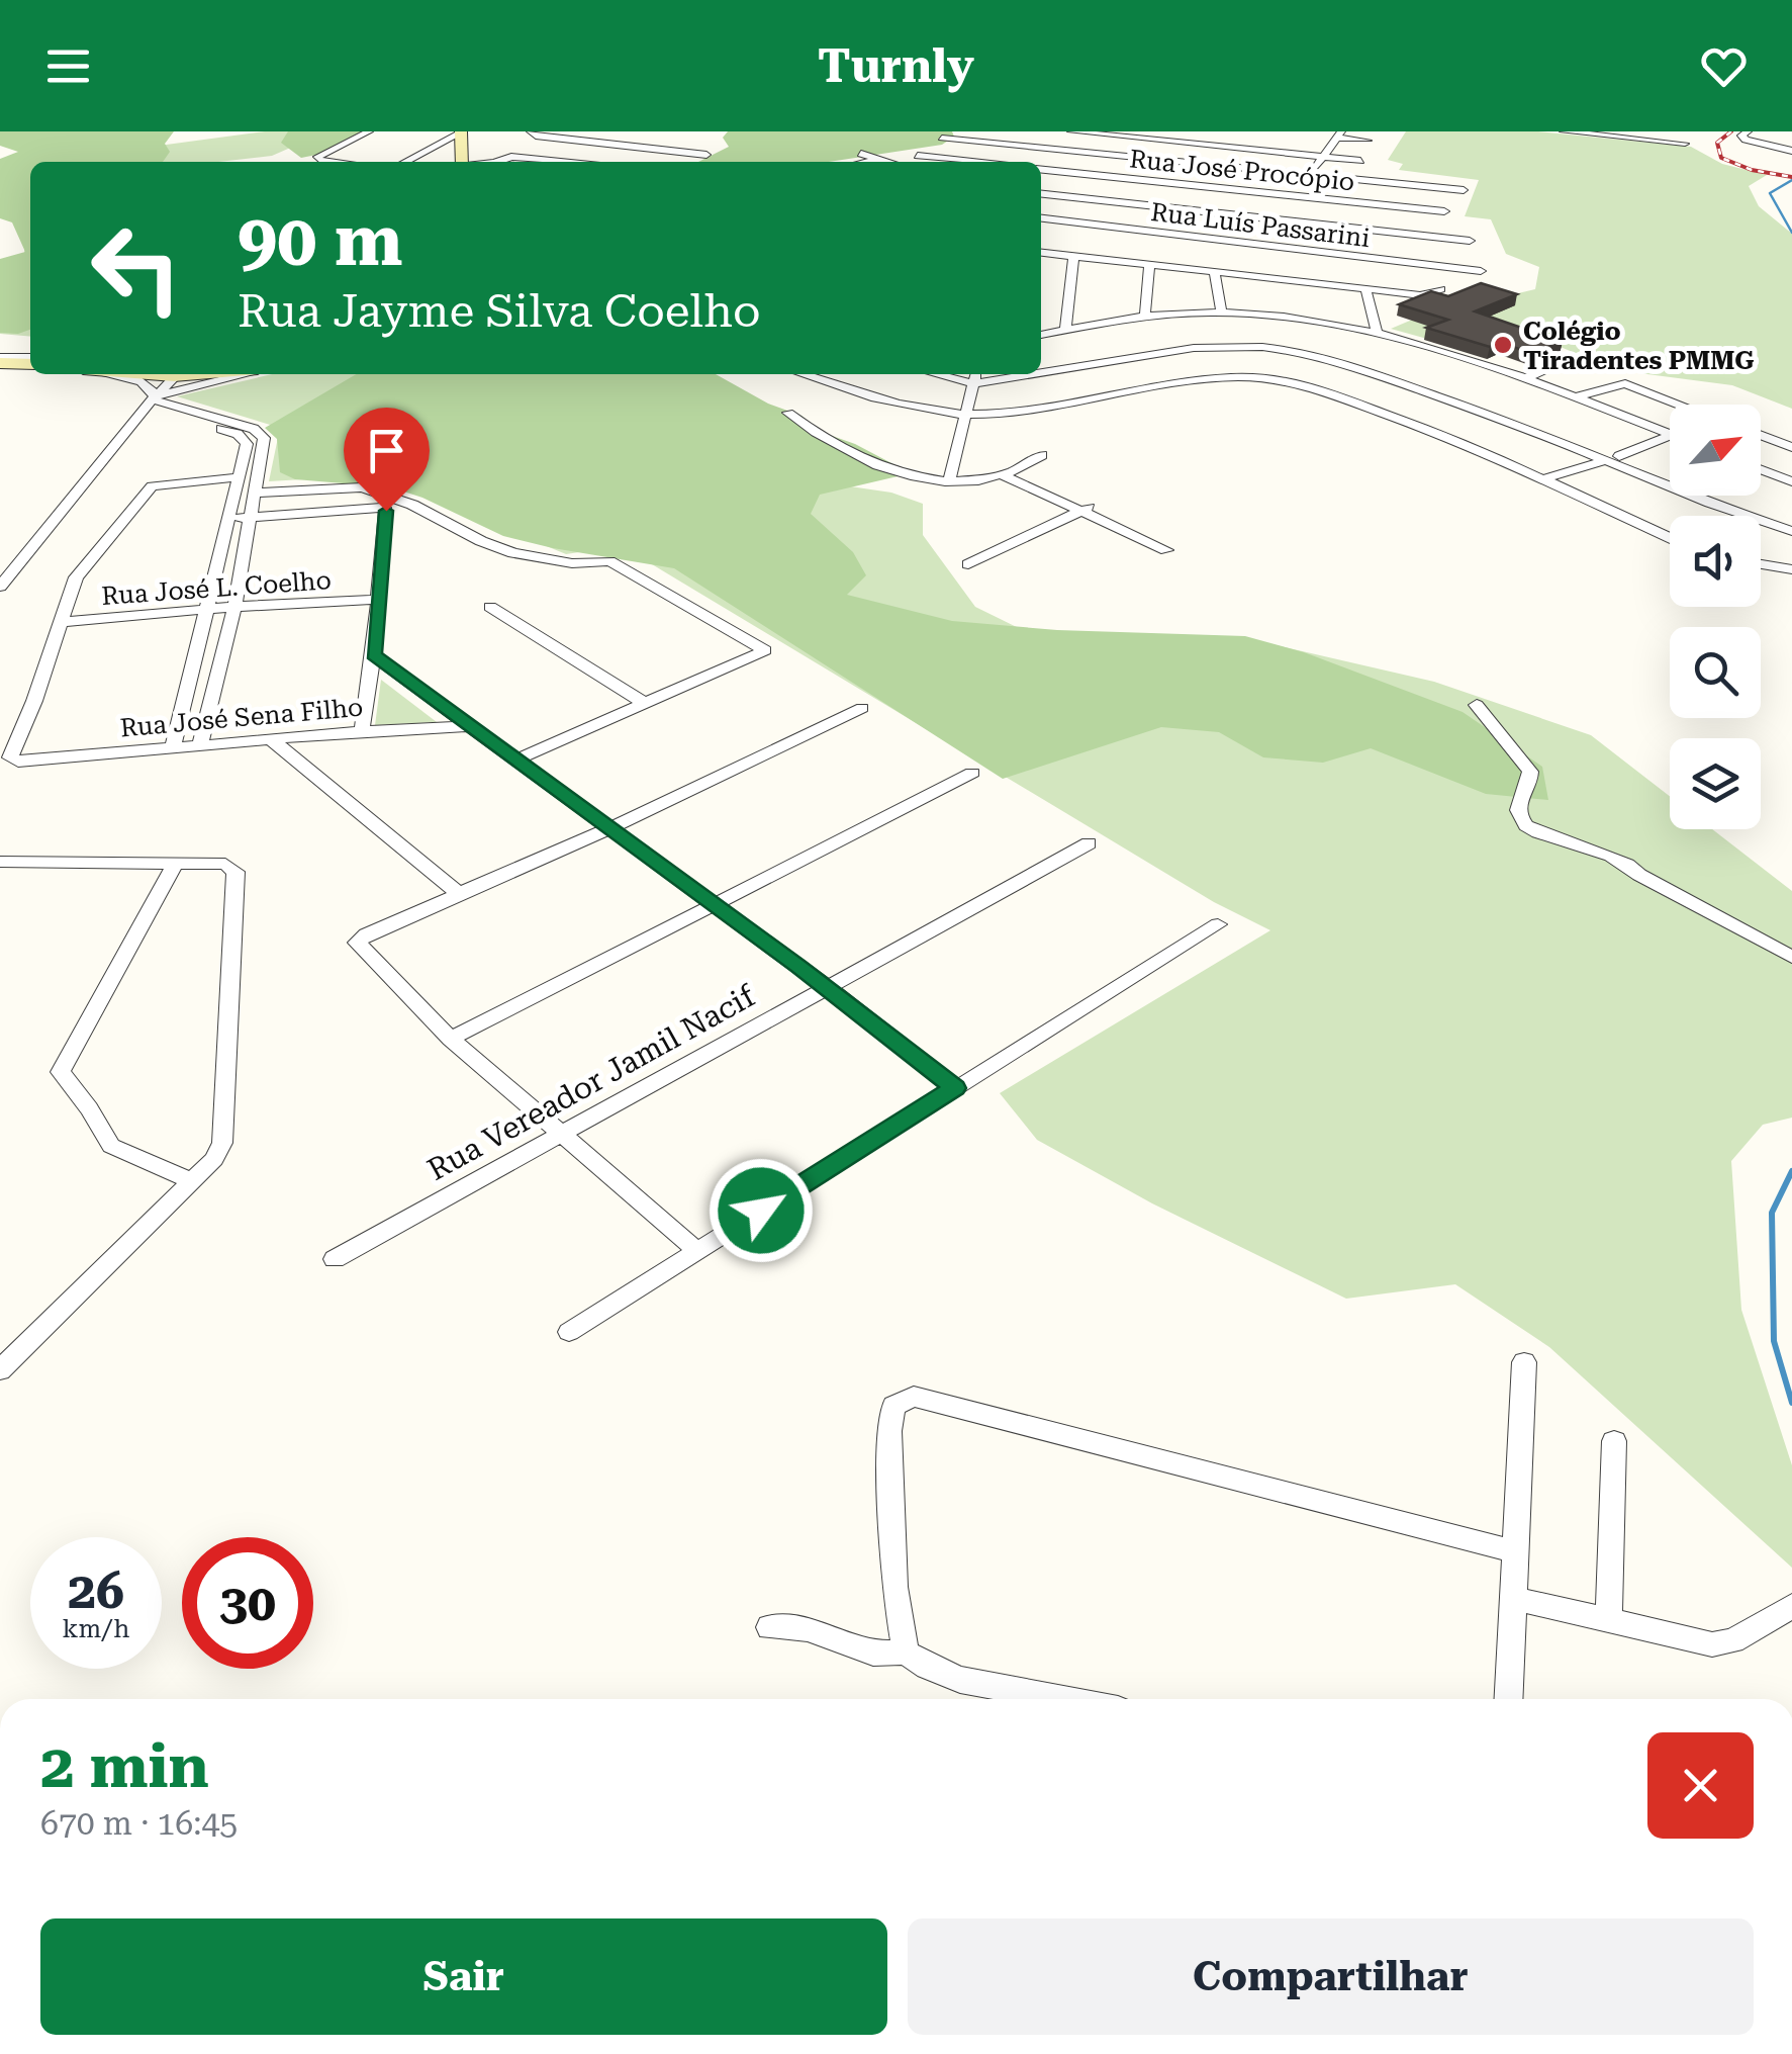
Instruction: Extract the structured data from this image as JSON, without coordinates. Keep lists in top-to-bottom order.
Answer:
{
  "streets": {
    "street": [
      "Rua José Procópio",
      "Rua Luís Passarini",
      "Rua José L. Coelho",
      "Rua José Sena Filho",
      "Rua Vereador Jamil Nacif"
    ]
  },
  "crossings": [
    ["Rua José L. Coelho", "Rua José Sena Filho"]
  ],
  "places": ["Colégio Tiradentes PMMG"],
  "north": "top right",
  "page": {
    "header": "Turnly",
    "turn": ["90 m", "Rua Jayme Silva Coelho"],
    "speed": "26 km/h",
    "limit": "30",
    "heading": ["2 min", "670 m · 16:45"],
    "buttons": ["Sair", "Compartilhar"]
  }
}
